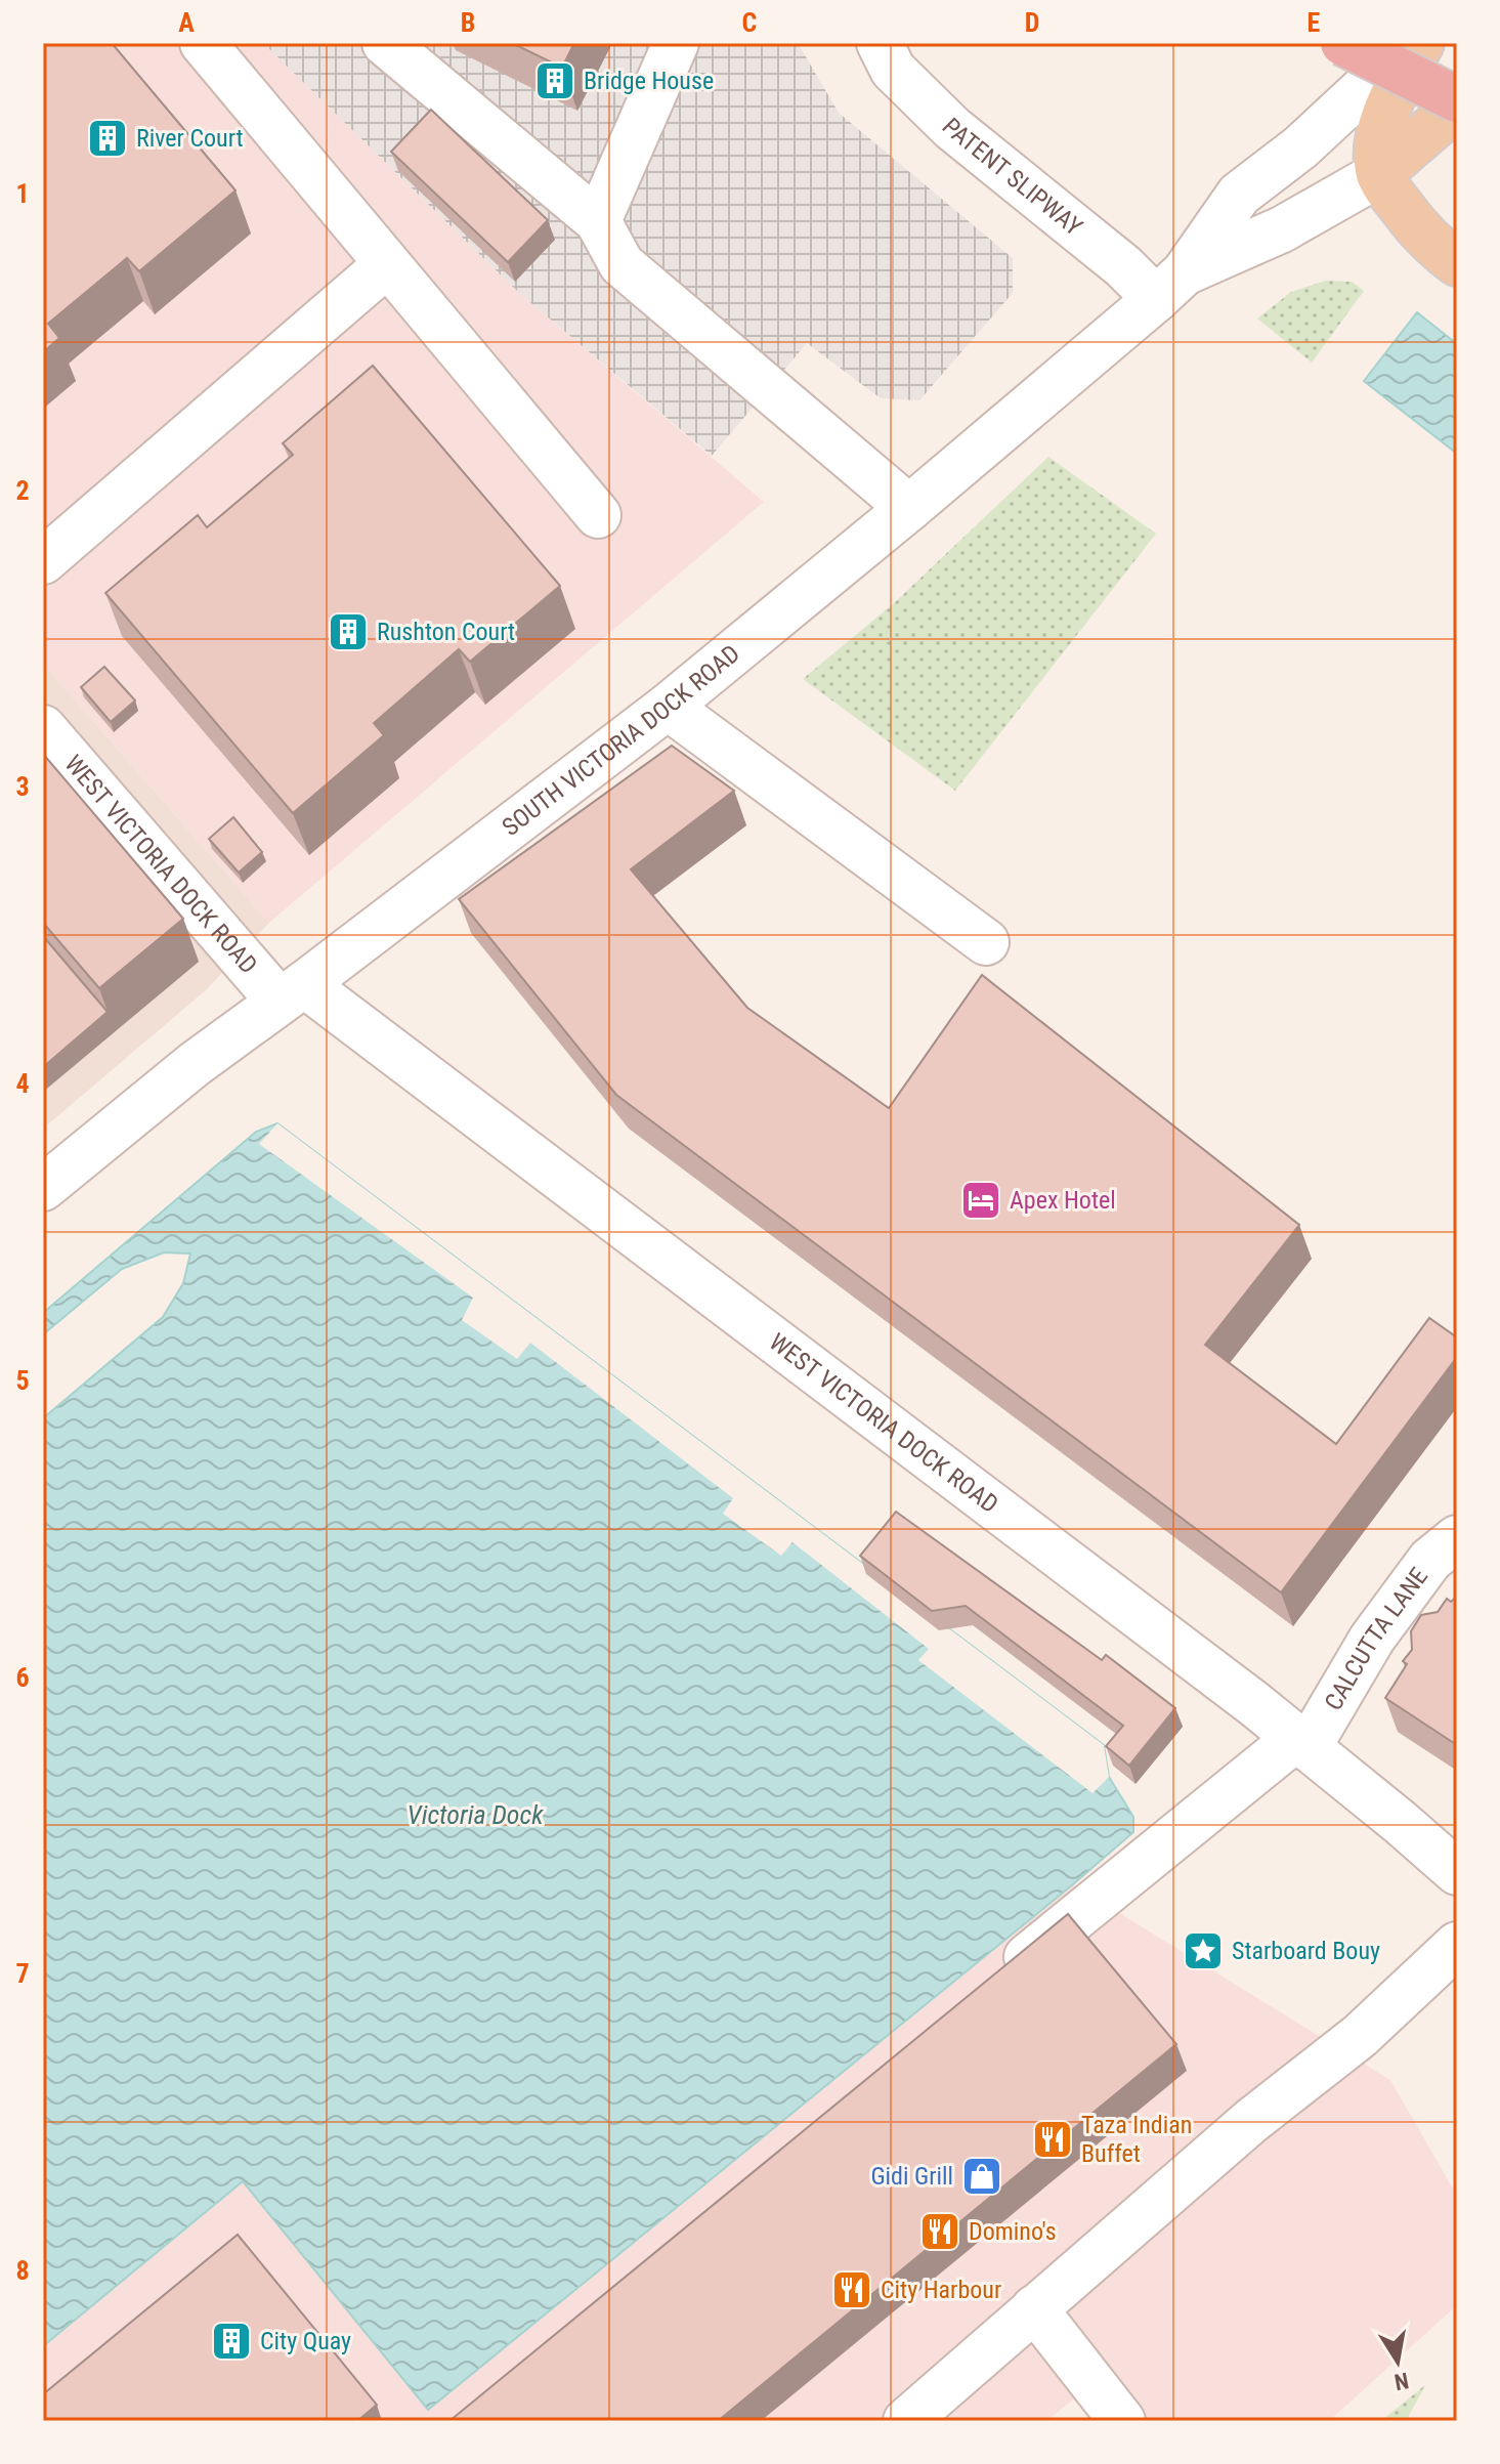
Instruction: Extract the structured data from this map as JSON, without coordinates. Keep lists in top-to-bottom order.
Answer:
{
  "streets": {
    "street": [
      "PATENT SLIPWAY",
      "SOUTH VICTORIA DOCK ROAD",
      "WEST VICTORIA DOCK ROAD",
      "CALCUTTA LANE"
    ]
  },
  "crossings": [
    ["PATENT SLIPWAY", "SOUTH VICTORIA DOCK ROAD"],
    ["SOUTH VICTORIA DOCK ROAD", "WEST VICTORIA DOCK ROAD"],
    ["WEST VICTORIA DOCK ROAD", "CALCUTTA LANE"]
  ],
  "water": ["Victoria Dock"],
  "places": {
    "building": [
      "Bridge House",
      "River Court",
      "Rushton Court",
      "City Quay"
    ],
    "hotel": ["Apex Hotel"],
    "place": ["Starboard Bouy"],
    "restaurant": ["Taza Indian Buffet", "Domino's", "City Harbour"],
    "shop": ["Gidi Grill"]
  },
  "north": "bottom",
  "grid": {
    "columns": [
      "A",
      "B",
      "C",
      "D",
      "E"
    ],
    "rows": [
      "1",
      "2",
      "3",
      "4",
      "5",
      "6",
      "7",
      "8"
    ]
  }
}
